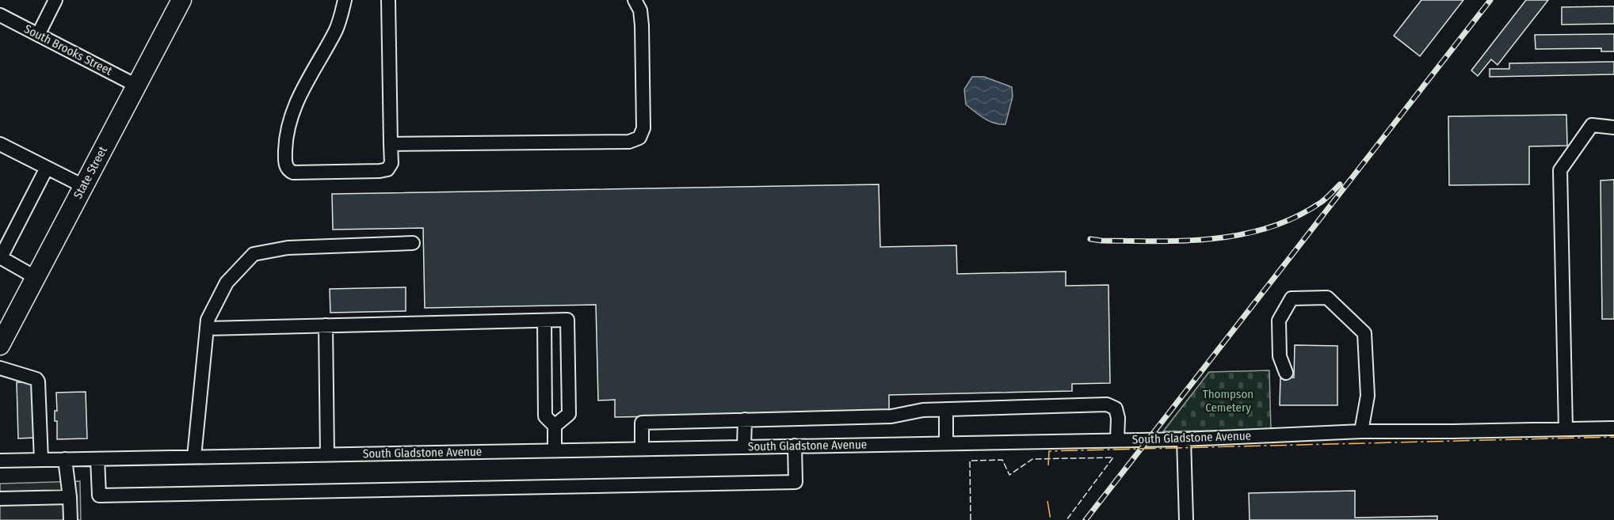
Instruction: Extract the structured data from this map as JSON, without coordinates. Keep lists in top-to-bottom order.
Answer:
{
  "streets": {
    "highway": ["State Street"],
    "street": ["South Brooks Street", "South Gladstone Avenue"]
  },
  "crossings": [
    ["South Brooks Street", "State Street"]
  ],
  "parks": ["Thompson Cemetery"]
}
